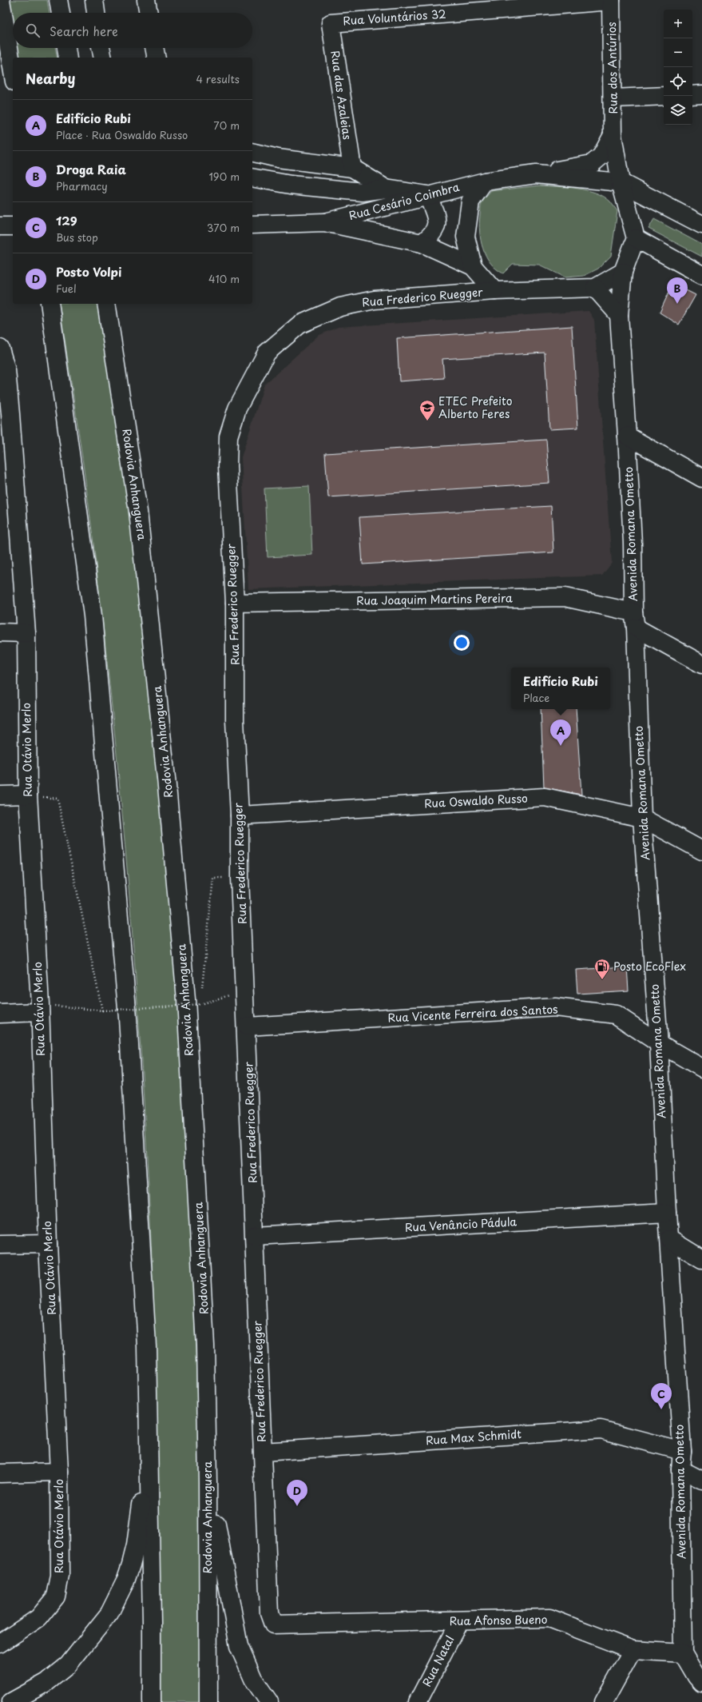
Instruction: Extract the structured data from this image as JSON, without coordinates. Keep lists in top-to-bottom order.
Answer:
{
  "streets": {
    "main road": [
      "Rua Voluntários 32",
      "Rua dos Antúrios",
      "Rua das Azaleias",
      "Rua Cesário Coimbra",
      "Rua Frederico Ruegger",
      "Rodovia Anhanguera",
      "Avenida Romana Ometto",
      "Rua Joaquim Martins Pereira",
      "Rua Otávio Merlo",
      "Rua Oswaldo Russo",
      "Rua Vicente Ferreira dos Santos",
      "Rua Venâncio Pádula",
      "Rua Max Schmidt",
      "Rua Afonso Bueno",
      "Rua Natal"
    ]
  },
  "crossings": [
    ["Rua Voluntários 32", "Rua dos Antúrios"],
    ["Rua Voluntários 32", "Rua das Azaleias"],
    ["Rua dos Antúrios", "Rua Cesário Coimbra"],
    ["Rua dos Antúrios", "Avenida Romana Ometto"],
    ["Rua Frederico Ruegger", "Rua Joaquim Martins Pereira"],
    ["Rua Frederico Ruegger", "Rua Oswaldo Russo"],
    ["Rua Frederico Ruegger", "Rua Vicente Ferreira dos Santos"],
    ["Rua Frederico Ruegger", "Rua Venâncio Pádula"],
    ["Rua Frederico Ruegger", "Rua Max Schmidt"],
    ["Rua Frederico Ruegger", "Rua Afonso Bueno"],
    ["Avenida Romana Ometto", "Rua Joaquim Martins Pereira"],
    ["Avenida Romana Ometto", "Rua Oswaldo Russo"],
    ["Avenida Romana Ometto", "Rua Vicente Ferreira dos Santos"],
    ["Avenida Romana Ometto", "Rua Venâncio Pádula"],
    ["Avenida Romana Ometto", "Rua Max Schmidt"],
    ["Avenida Romana Ometto", "Rua Afonso Bueno"],
    ["Rua Afonso Bueno", "Rua Natal"]
  ],
  "places": {
    "school or university": ["ETEC Prefeito Alberto Feres"],
    "fuel station": ["Posto EcoFlex"]
  },
  "page": {
    "map_buttons": ["+", "−"],
    "search": "Search here",
    "heading": ["Nearby", "4 results"],
    "list": [
      {
        "mark": "A",
        "name": "Edifício Rubi",
        "note": "Place · Rua Oswaldo Russo",
        "value": "70 m"
      },
      {
        "mark": "B",
        "name": "Droga Raia",
        "note": "Pharmacy",
        "value": "190 m"
      },
      {
        "mark": "C",
        "name": "129",
        "note": "Bus stop",
        "value": "370 m"
      },
      {
        "mark": "D",
        "name": "Posto Volpi",
        "note": "Fuel",
        "value": "410 m"
      }
    ],
    "pins": [
      "B",
      "A",
      "C",
      "D"
    ],
    "popup": ["Edifício Rubi", "Place"]
  }
}
